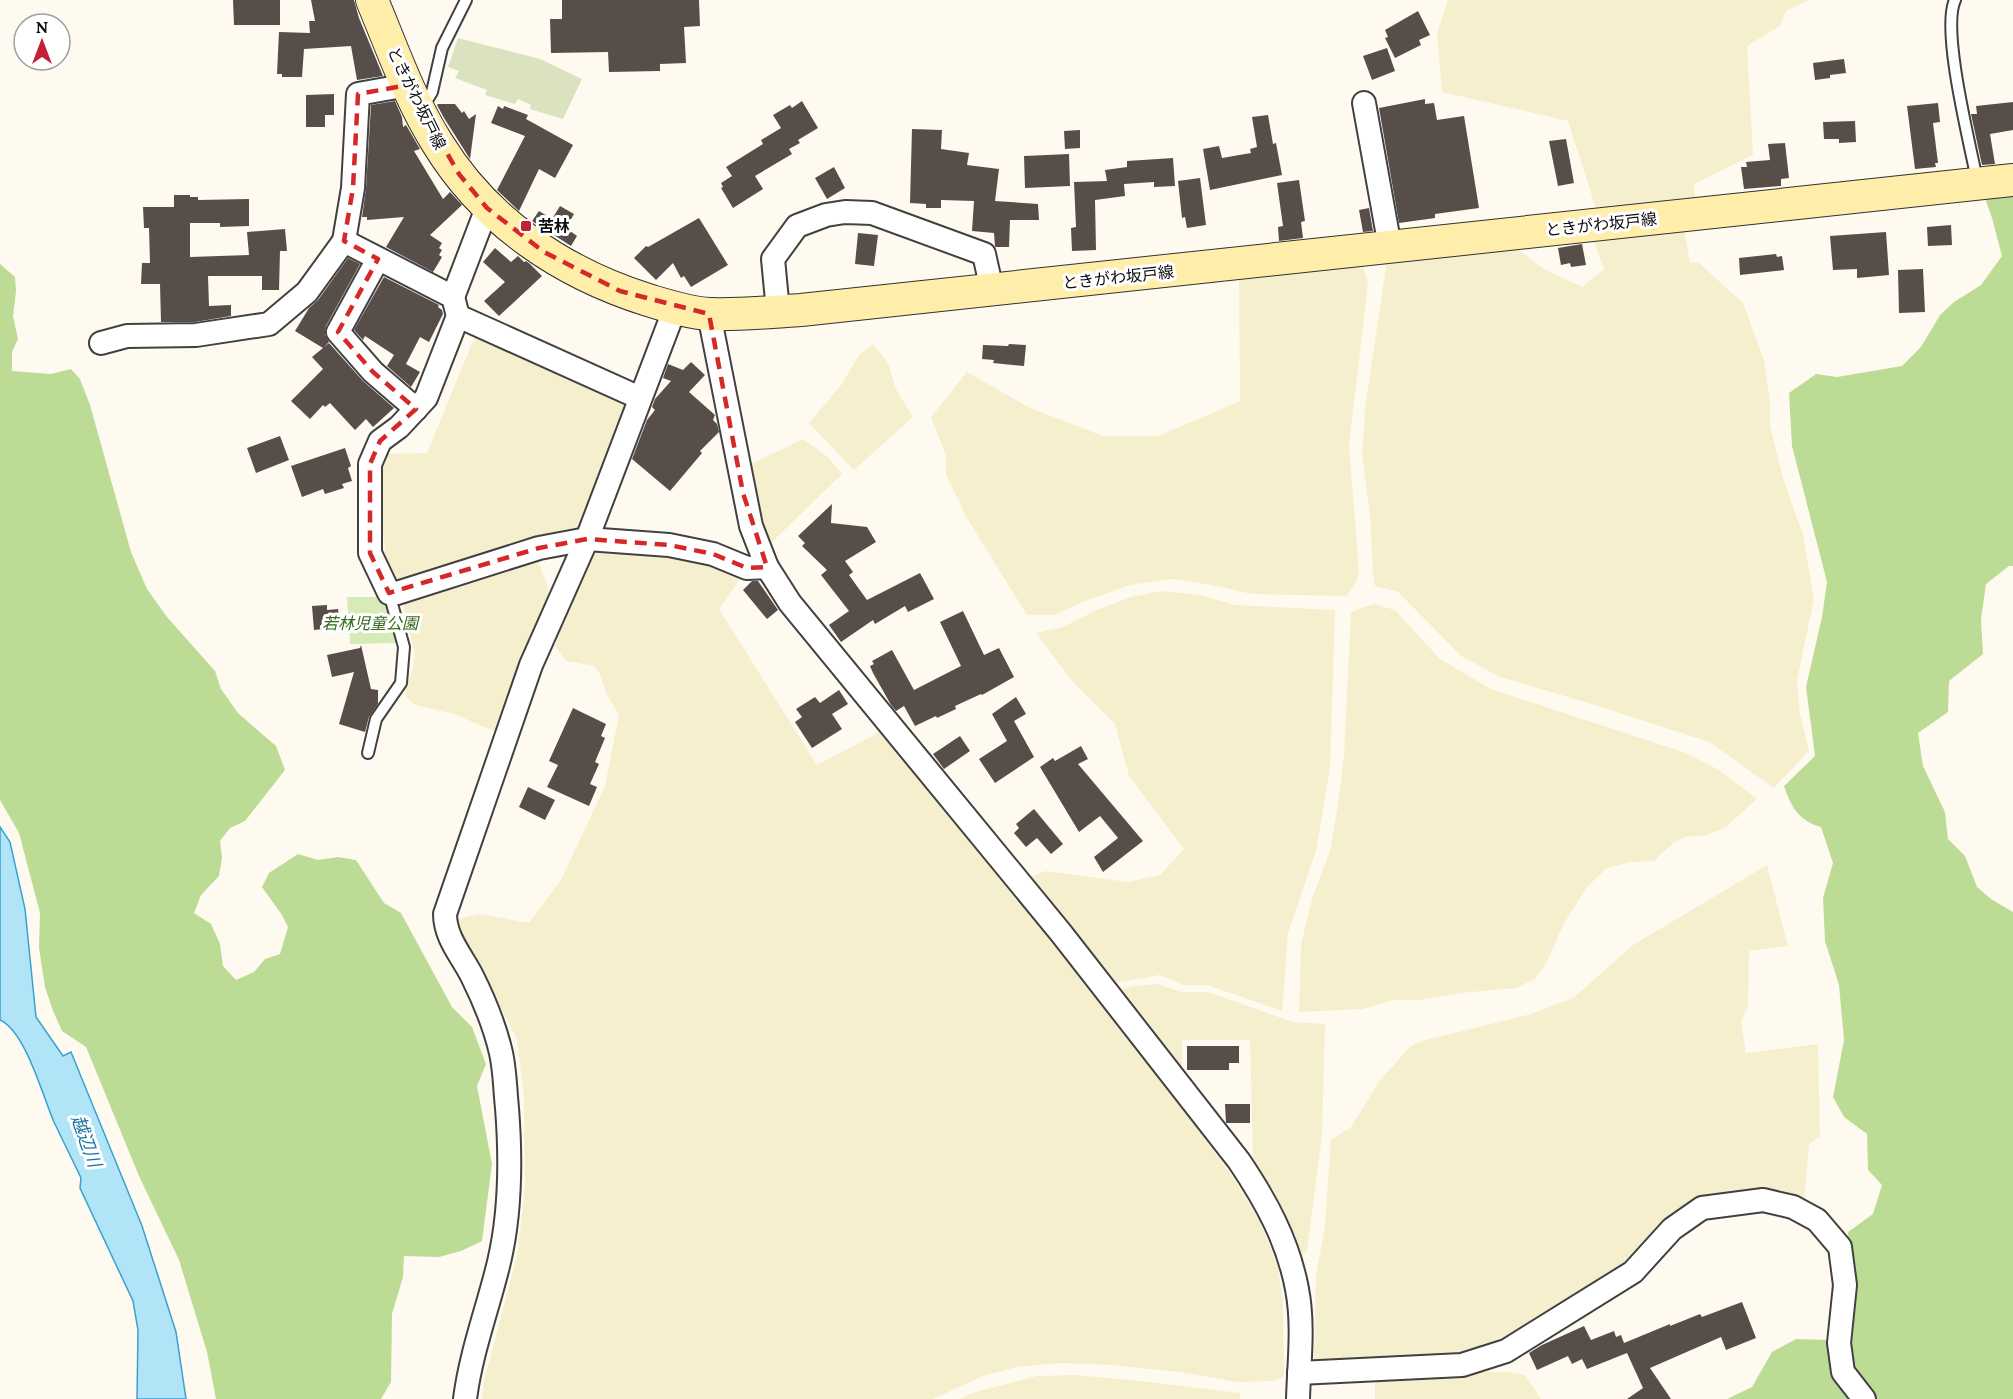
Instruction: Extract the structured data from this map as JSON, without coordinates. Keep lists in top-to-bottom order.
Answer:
{
  "streets": {
    "main road": ["ときがわ坂戸線"]
  },
  "water": ["越辺川"],
  "parks": ["若林児童公園"],
  "places": {
    "transit": ["苦林"]
  },
  "north": "top"
}
